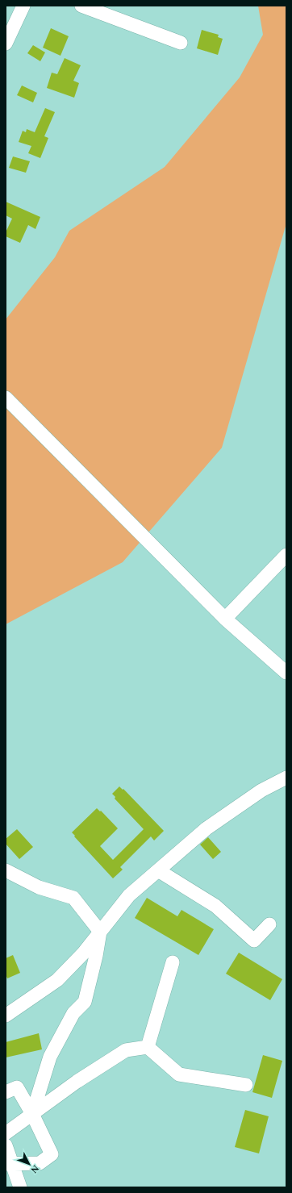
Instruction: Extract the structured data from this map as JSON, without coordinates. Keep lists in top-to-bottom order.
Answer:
{
  "north": "bottom right"
}
